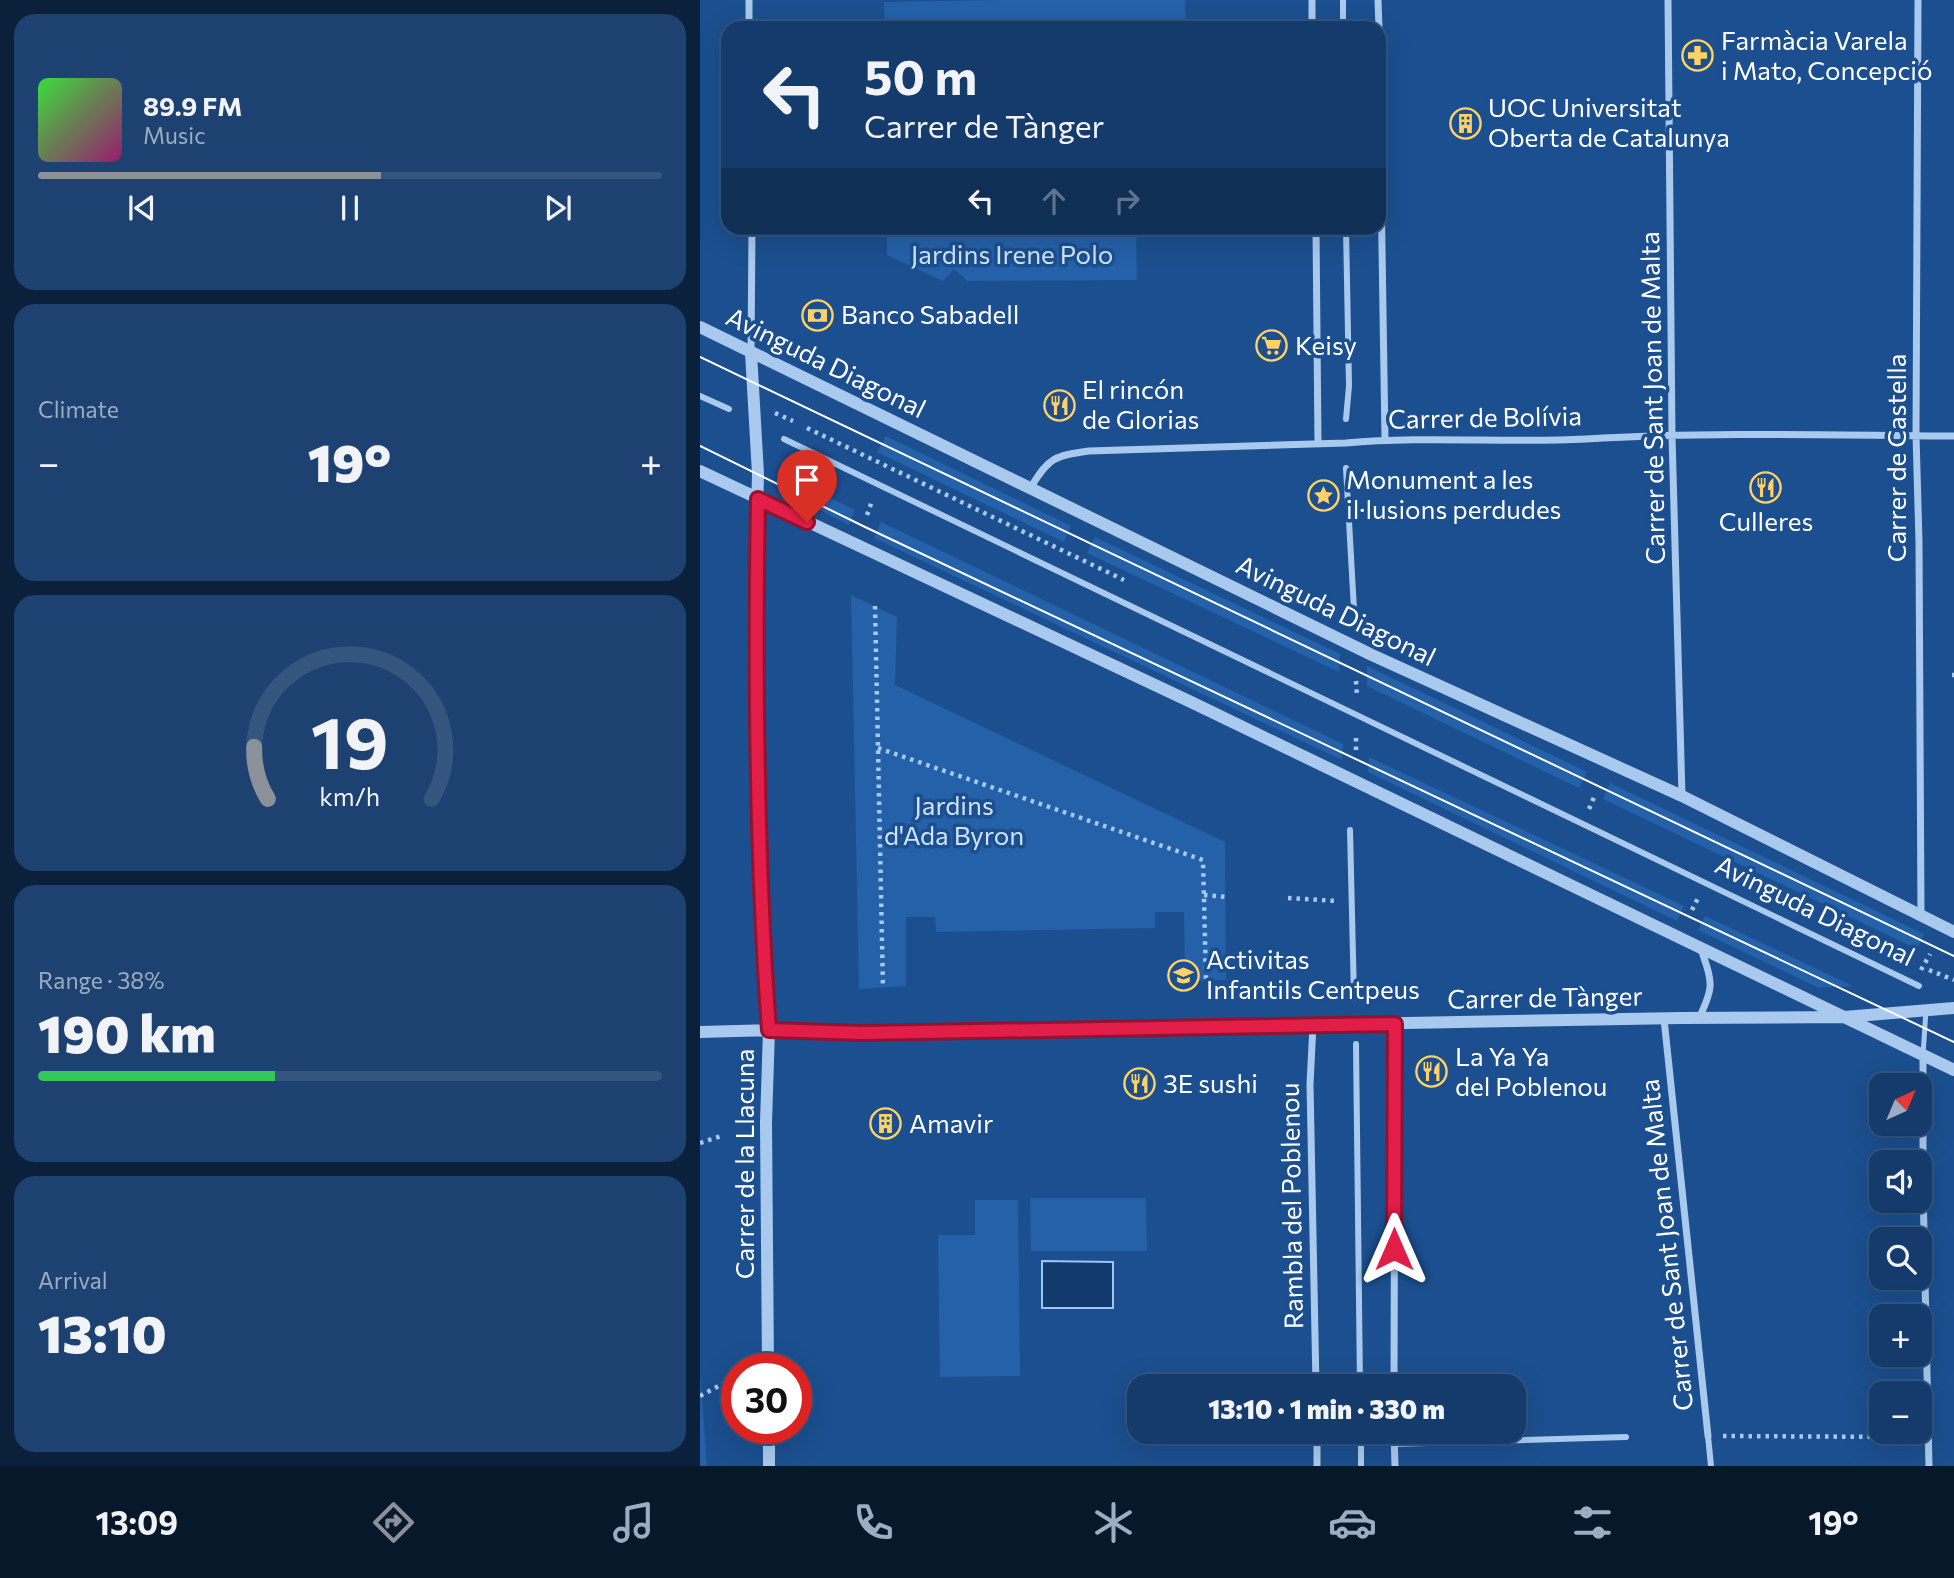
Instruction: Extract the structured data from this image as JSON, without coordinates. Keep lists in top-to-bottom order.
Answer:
{
  "streets": {
    "street": [
      "Avinguda Diagonal",
      "Carrer de Sant Joan de Malta",
      "Carrer de Bolívia",
      "Carrer de Castella",
      "Carrer de Tànger",
      "Carrer de la Llacuna",
      "Rambla del Poblenou"
    ]
  },
  "crossings": [
    ["Avinguda Diagonal", "Carrer de Sant Joan de Malta"],
    ["Avinguda Diagonal", "Carrer de Bolívia"],
    ["Avinguda Diagonal", "Carrer de Castella"],
    ["Avinguda Diagonal", "Carrer de la Llacuna"],
    ["Carrer de Sant Joan de Malta", "Carrer de Bolívia"],
    ["Carrer de Sant Joan de Malta", "Carrer de Tànger"],
    ["Carrer de Bolívia", "Carrer de Castella"],
    ["Carrer de Tànger", "Carrer de la Llacuna"],
    ["Carrer de Tànger", "Rambla del Poblenou"]
  ],
  "parks": ["Jardins Irene Polo", "Jardins d'Ada Byron"],
  "places": {
    "pharmacy": ["Farmàcia Varela i Mato, Concepció"],
    "building": ["UOC Universitat Oberta de Catalunya", "Amavir"],
    "bank": ["Banco Sabadell"],
    "supermarket": ["Keisy"],
    "restaurant": [
      "El rincón de Glorias",
      "Culleres",
      "La Ya Ya del Poblenou",
      "3E sushi"
    ],
    "place": ["Monument a les il·lusions perdudes"],
    "school or university": ["Activitas Infantils Centpeus"]
  },
  "north": "top right",
  "page": {
    "turn": ["50 m", "Carrer de Tànger"],
    "song": ["89.9 FM", "Music"],
    "tile": [
      "Climate",
      ["Range · 38%", "190 km"],
      ["Arrival", "13:10"]
    ],
    "heat": ["−", "19°", "+"],
    "map_buttons": ["+", "−"],
    "limit": "30",
    "trip": "13:10 · 1 min · 330 m",
    "tabs": ["13:09", "19°"],
    "gauge": ["19", "km/h"]
  }
}
